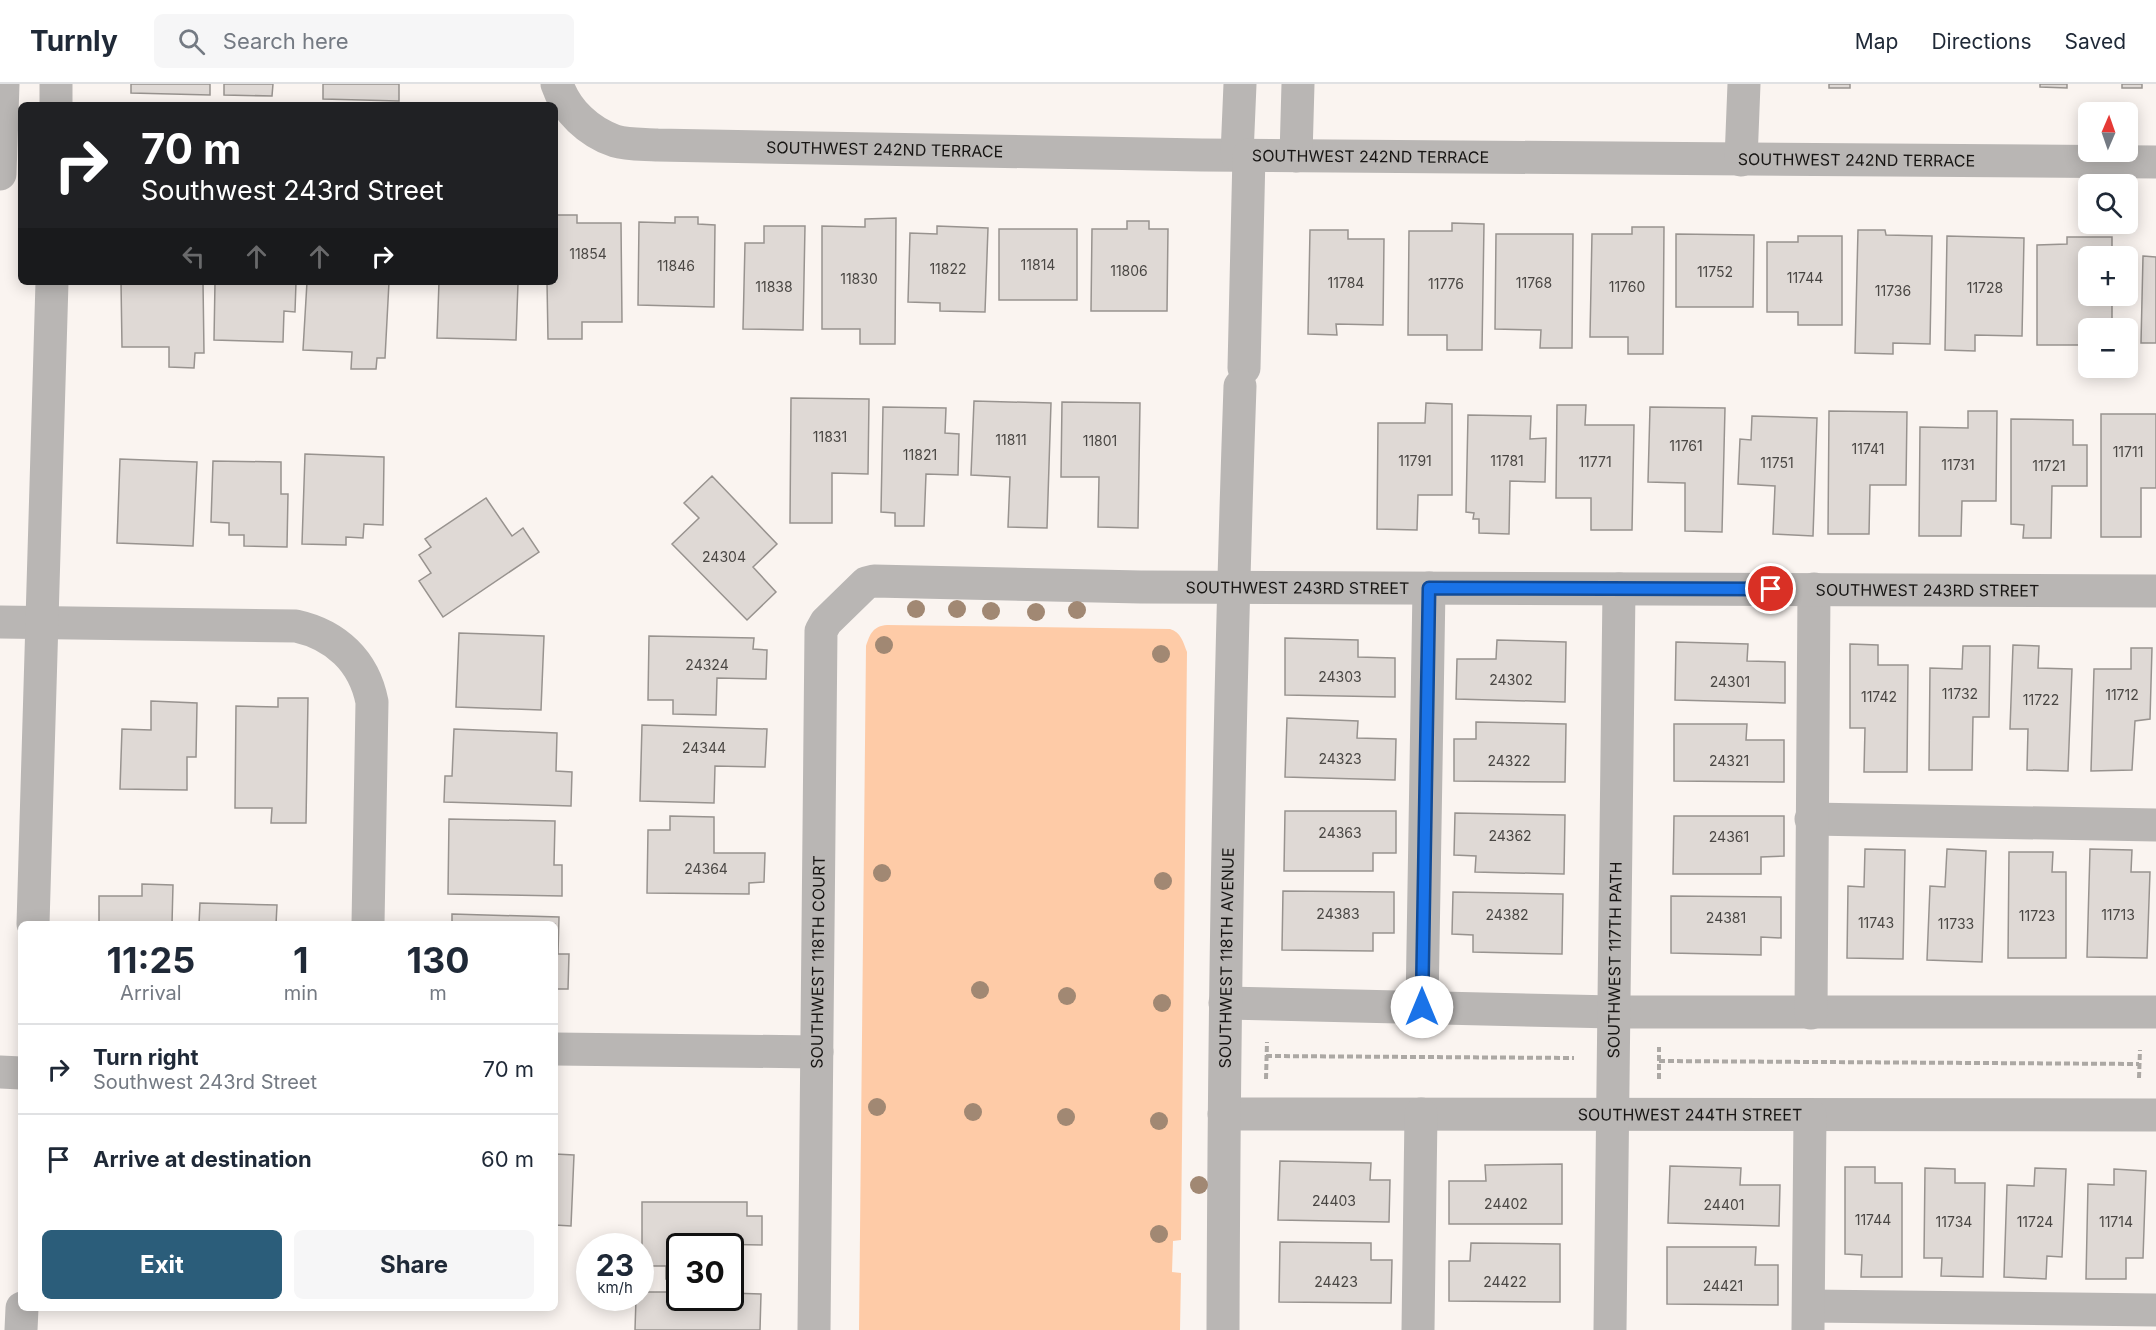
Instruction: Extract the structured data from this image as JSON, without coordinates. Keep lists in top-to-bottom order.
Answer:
{
  "streets": {
    "street": [
      "SOUTHWEST 242ND TERRACE",
      "SOUTHWEST 243RD STREET",
      "SOUTHWEST 118TH AVENUE",
      "SOUTHWEST 117TH PATH",
      "SOUTHWEST 118TH COURT",
      "SOUTHWEST 244TH STREET"
    ]
  },
  "crossings": [
    ["SOUTHWEST 242ND TERRACE", "SOUTHWEST 118TH AVENUE"],
    ["SOUTHWEST 243RD STREET", "SOUTHWEST 118TH AVENUE"],
    ["SOUTHWEST 243RD STREET", "SOUTHWEST 117TH PATH"],
    ["SOUTHWEST 243RD STREET", "SOUTHWEST 118TH COURT"],
    ["SOUTHWEST 118TH AVENUE", "SOUTHWEST 244TH STREET"],
    ["SOUTHWEST 117TH PATH", "SOUTHWEST 244TH STREET"]
  ],
  "house_numbers": [
    "11854",
    "11814",
    "11846",
    "11822",
    "11806",
    "11752",
    "11744",
    "11830",
    "11784",
    "11768",
    "11776",
    "11838",
    "11760",
    "11728",
    "11736",
    "11831",
    "11811",
    "11801",
    "11761",
    "11741",
    "11711",
    "11821",
    "11791",
    "11781",
    "11771",
    "11751",
    "11731",
    "11721",
    "24304",
    "24324",
    "24303",
    "24302",
    "24301",
    "11732",
    "11712",
    "11742",
    "11722",
    "24344",
    "24323",
    "24322",
    "24321",
    "24363",
    "24362",
    "24361",
    "24364",
    "24383",
    "24382",
    "11713",
    "11723",
    "24381",
    "11743",
    "11733",
    "24403",
    "24402",
    "24401",
    "11744",
    "11734",
    "11724",
    "11714",
    "24423",
    "24422",
    "24421"
  ],
  "north": "top",
  "page": {
    "header": "Turnly",
    "search": "Search here",
    "nav": ["Map", "Directions", "Saved"],
    "map_buttons": ["+", "−"],
    "turn": ["70 m", "Southwest 243rd Street"],
    "eta": [
      "11:25",
      "Arrival",
      "1",
      "min",
      "130",
      "m"
    ],
    "list": [
      {
        "name": "Turn right",
        "note": "Southwest 243rd Street",
        "value": "70 m"
      },
      {
        "name": "Arrive at destination",
        "value": "60 m"
      }
    ],
    "buttons": ["Exit", "Share"],
    "speed": "23 km/h",
    "limit": "30"
  }
}
